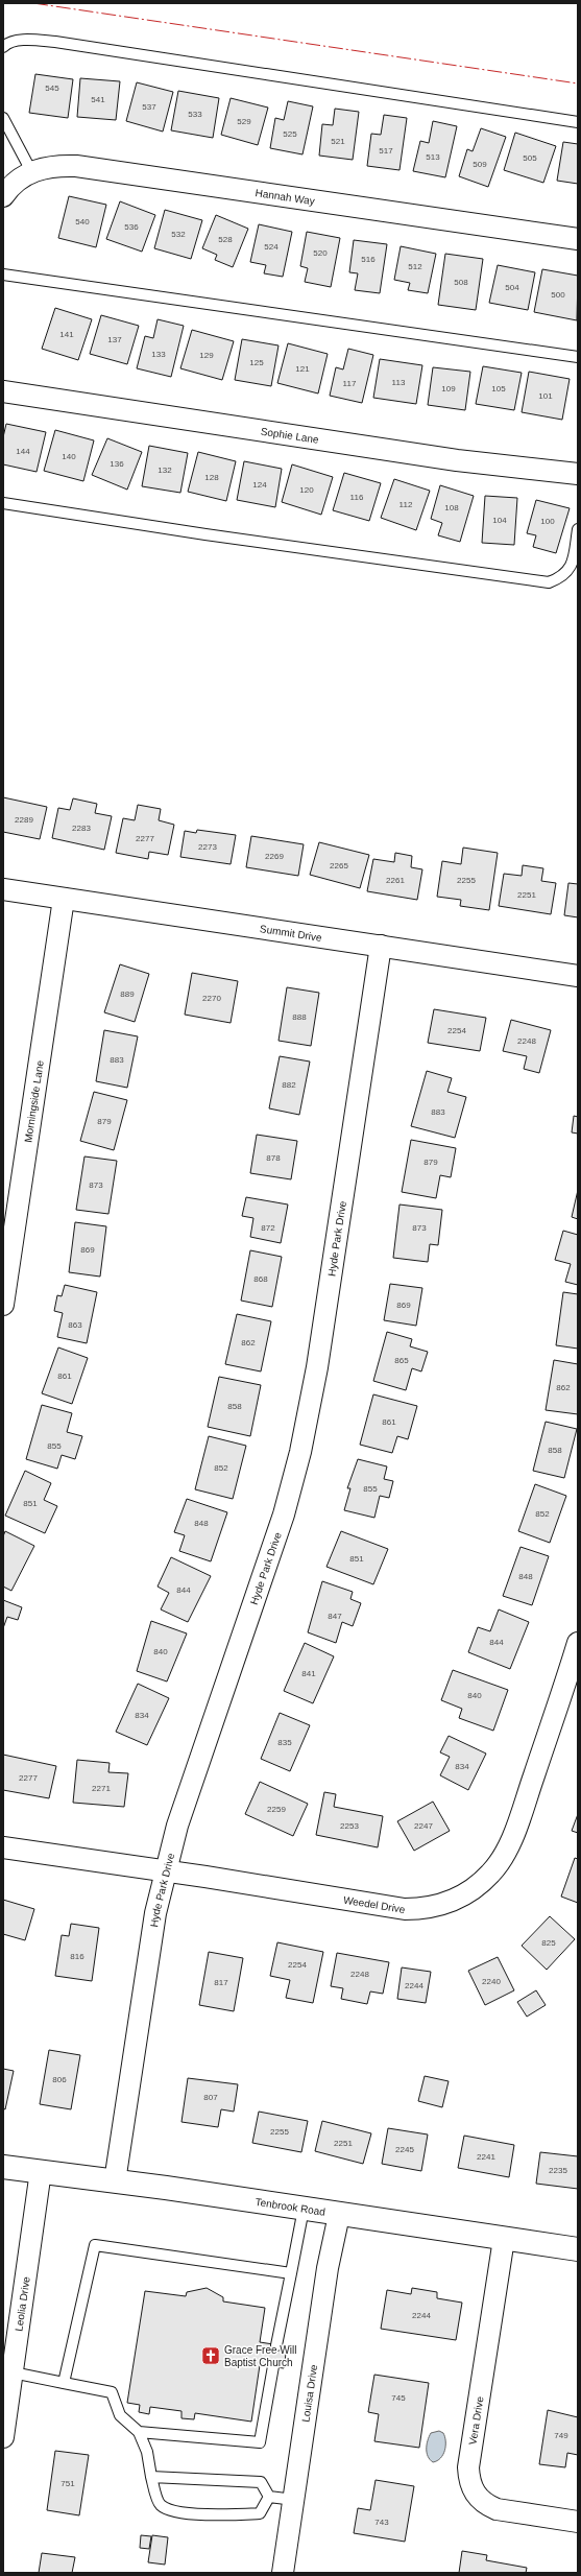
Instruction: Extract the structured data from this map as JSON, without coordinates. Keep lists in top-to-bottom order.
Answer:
{
  "streets": {
    "street": [
      "Hannah Way",
      "Sophie Lane",
      "Summit Drive",
      "Morningside Lane",
      "Hyde Park Drive",
      "Weedel Drive",
      "Tenbrook Road",
      "Leolia Drive",
      "Louisa Drive",
      "Vera Drive"
    ]
  },
  "crossings": [
    ["Summit Drive", "Morningside Lane"],
    ["Summit Drive", "Hyde Park Drive"],
    ["Hyde Park Drive", "Weedel Drive"],
    ["Hyde Park Drive", "Tenbrook Road"],
    ["Tenbrook Road", "Leolia Drive"],
    ["Tenbrook Road", "Louisa Drive"],
    ["Tenbrook Road", "Vera Drive"]
  ],
  "places": {
    "church": ["Grace Free Will Baptist Church"]
  },
  "house_numbers": [
    "545",
    "541",
    "537",
    "533",
    "529",
    "525",
    "521",
    "517",
    "513",
    "505",
    "509",
    "540",
    "536",
    "532",
    "528",
    "524",
    "520",
    "516",
    "512",
    "508",
    "504",
    "500",
    "141",
    "137",
    "133",
    "129",
    "125",
    "121",
    "113",
    "117",
    "109",
    "105",
    "101",
    "144",
    "140",
    "136",
    "132",
    "128",
    "124",
    "120",
    "116",
    "112",
    "108",
    "104",
    "100",
    "2289",
    "2283",
    "2277",
    "2273",
    "2269",
    "2265",
    "2261",
    "2255",
    "2251",
    "889",
    "2270",
    "888",
    "2254",
    "2248",
    "883",
    "882",
    "883",
    "879",
    "878",
    "879",
    "873",
    "872",
    "873",
    "869",
    "868",
    "869",
    "863",
    "862",
    "865",
    "861",
    "862",
    "858",
    "861",
    "855",
    "858",
    "852",
    "855",
    "851",
    "852",
    "848",
    "851",
    "848",
    "844",
    "847",
    "844",
    "840",
    "841",
    "840",
    "834",
    "835",
    "834",
    "2277",
    "2271",
    "2259",
    "2253",
    "2247",
    "825",
    "816",
    "2254",
    "2248",
    "2240",
    "817",
    "2244",
    "806",
    "807",
    "2255",
    "2251",
    "2245",
    "2241",
    "2235",
    "2244",
    "745",
    "749",
    "751",
    "743"
  ]
}
